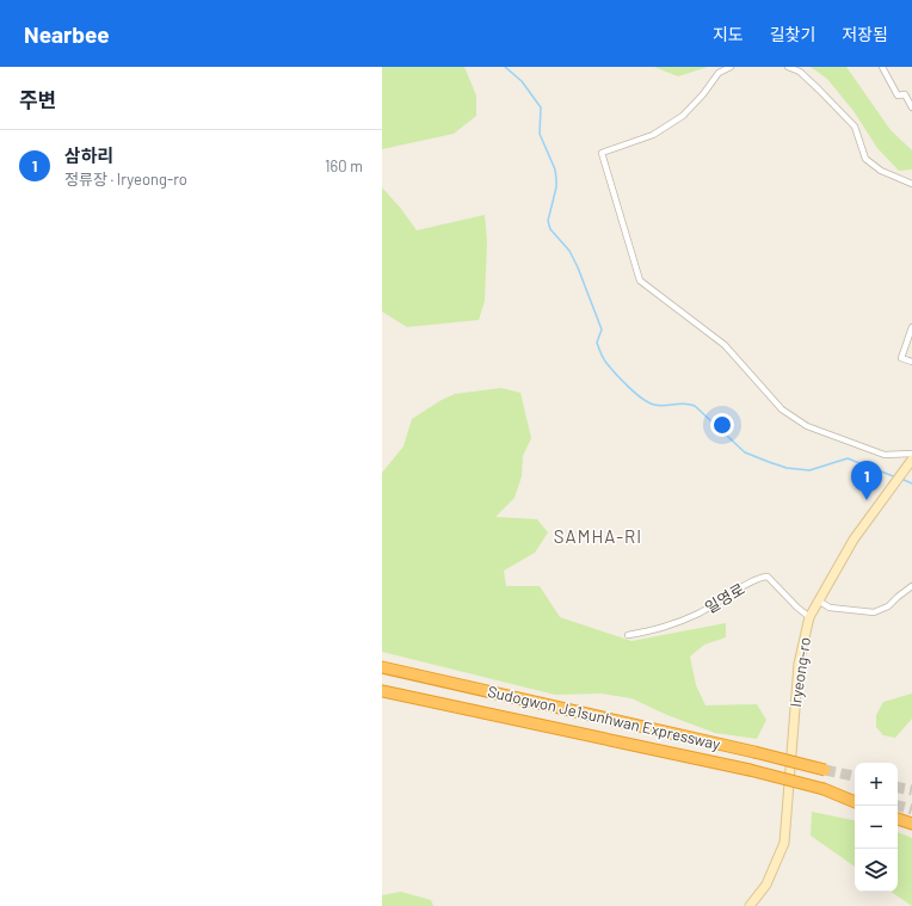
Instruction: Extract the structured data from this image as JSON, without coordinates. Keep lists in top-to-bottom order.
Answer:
{
  "streets": {
    "highway": ["Sudogwon Je1sunhwan Expressway"],
    "main road": ["Iryeong-ro"],
    "street": ["일영로"]
  },
  "crossings": [
    ["일영로", "Iryeong-ro"]
  ],
  "districts": ["SAMHA-RI"],
  "page": {
    "header": "Nearbee",
    "nav": ["지도", "길찾기", "저장됨"],
    "heading": "주변",
    "list": [
      {
        "mark": "1",
        "name": "삼하리",
        "note": "정류장 · Iryeong-ro",
        "value": "160 m"
      }
    ],
    "pins": "1",
    "map_buttons": ["+", "−"]
  }
}
